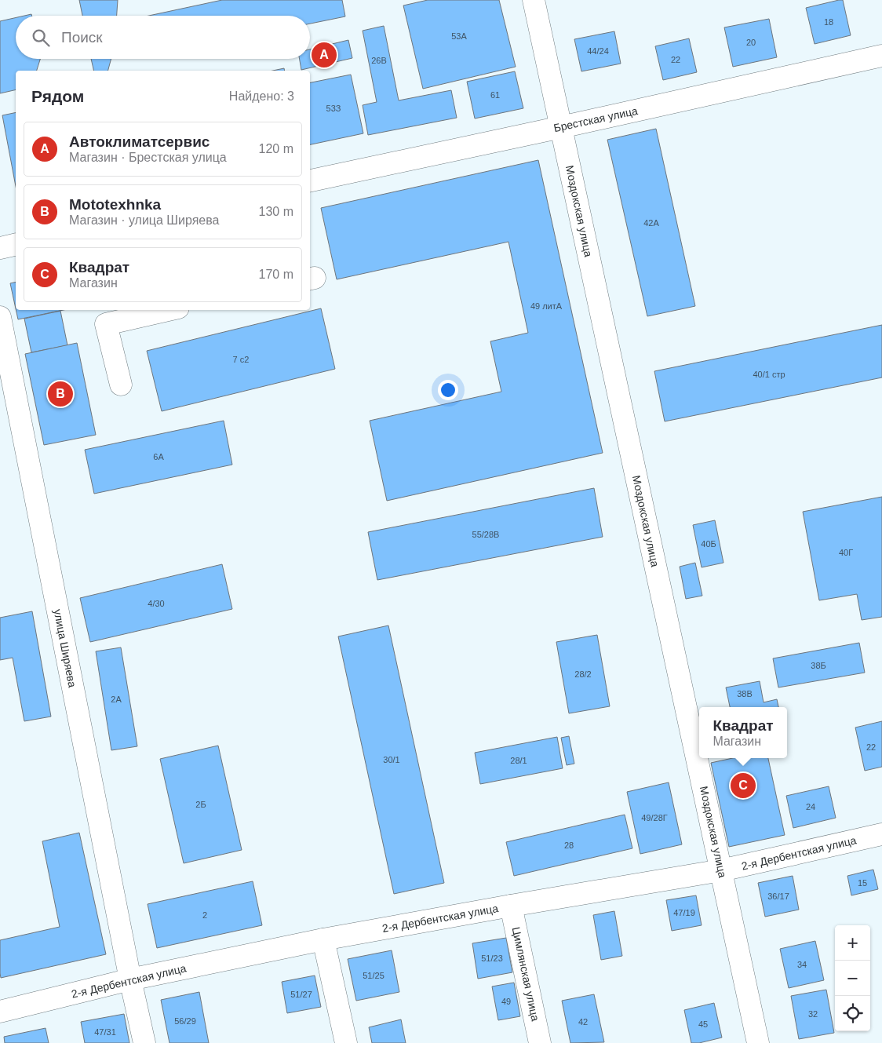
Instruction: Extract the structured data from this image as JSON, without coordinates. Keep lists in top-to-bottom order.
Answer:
{
  "streets": {
    "street": [
      "Брестская улица",
      "Моздокская улица",
      "улица Ширяева",
      "2-я Дербентская улица",
      "Цимлянская улица"
    ]
  },
  "crossings": [
    ["Брестская улица", "Моздокская улица"],
    ["Моздокская улица", "2-я Дербентская улица"],
    ["улица Ширяева", "2-я Дербентская улица"],
    ["2-я Дербентская улица", "Цимлянская улица"]
  ],
  "house_numbers": [
    "18",
    "53А",
    "20",
    "44/24",
    "22",
    "26В",
    "61",
    "53З",
    "42А",
    "49 литА",
    "7 с2",
    "40/1 стр",
    "6А",
    "55/28В",
    "40Б",
    "40Г",
    "4/30",
    "38Б",
    "28/2",
    "38В",
    "2А",
    "22",
    "30/1",
    "28/1",
    "2Б",
    "24",
    "49/28Г",
    "28",
    "15",
    "36/17",
    "47/19",
    "2",
    "51/23",
    "34",
    "51/25",
    "51/27",
    "49",
    "32",
    "56/29",
    "42",
    "45",
    "47/31"
  ],
  "page": {
    "search": "Поиск",
    "pins": ["A", "B", "C"],
    "heading": ["Рядом", "Найдено: 3"],
    "list": [
      {
        "mark": "A",
        "name": "Автоклиматсервис",
        "note": "Магазин · Брестская улица",
        "value": "120 m"
      },
      {
        "mark": "B",
        "name": "Mototexhnka",
        "note": "Магазин · улица Ширяева",
        "value": "130 m"
      },
      {
        "mark": "C",
        "name": "Квадрат",
        "note": "Магазин",
        "value": "170 m"
      }
    ],
    "popup": ["Квадрат", "Магазин"],
    "map_buttons": ["+", "−"]
  }
}
